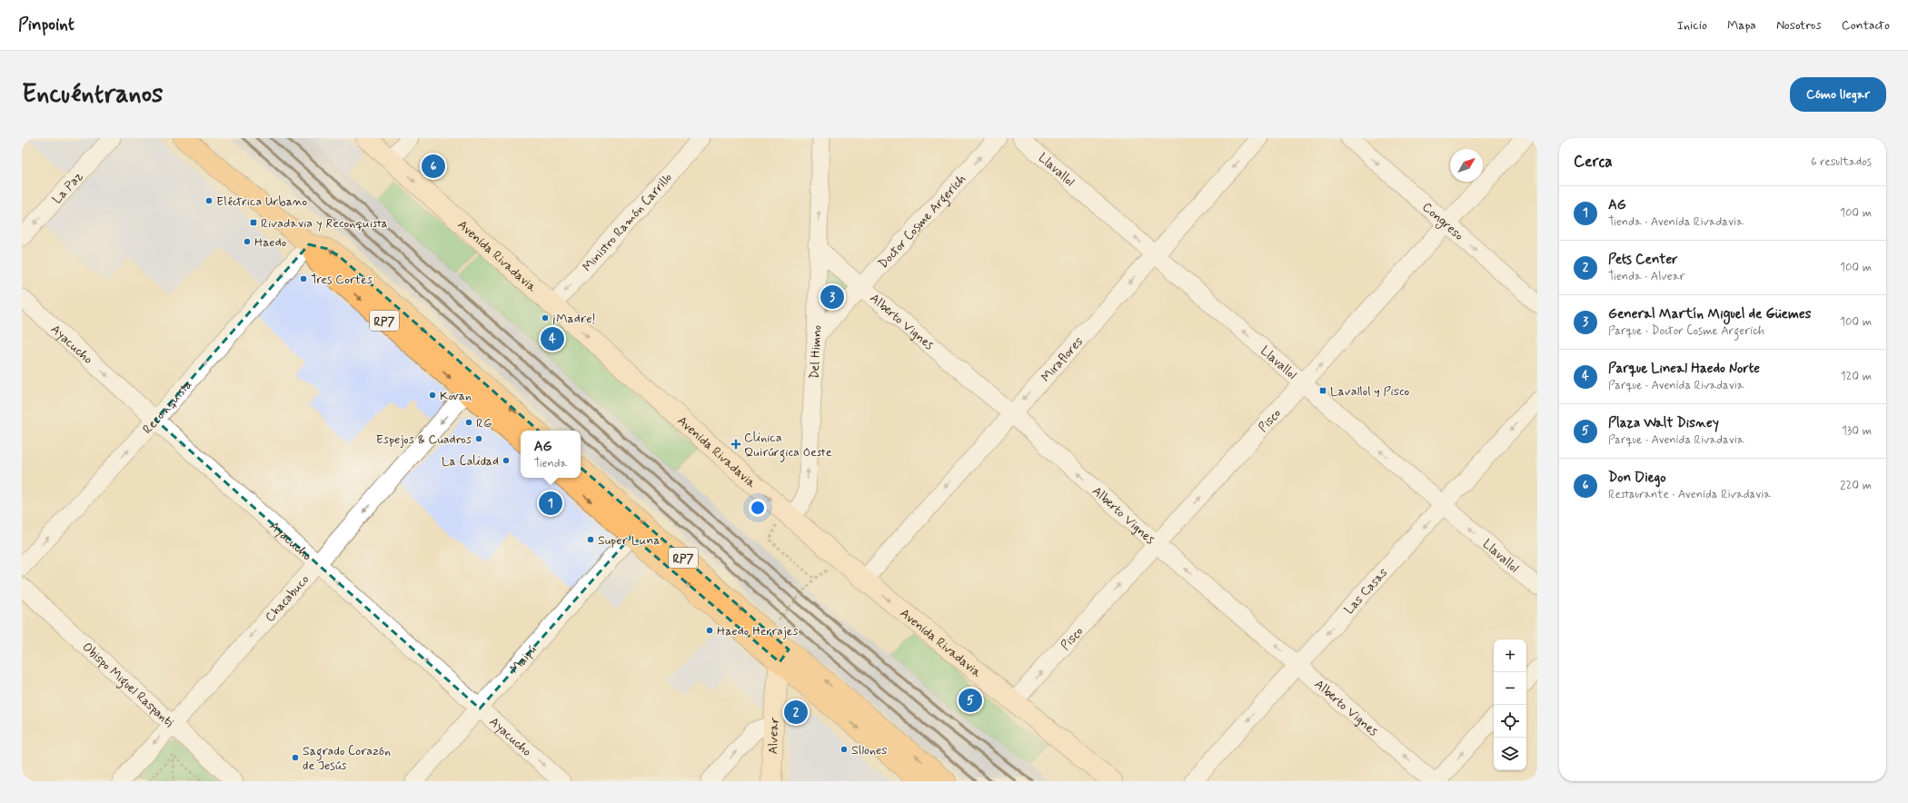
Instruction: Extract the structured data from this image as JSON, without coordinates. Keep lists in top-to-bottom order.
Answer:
{
  "streets": {
    "main road": ["RP7"],
    "street": [
      "Llavallol",
      "La Paz",
      "Doctor Cosme Argerich",
      "Ministro Ramón Carrillo",
      "Congreso",
      "Avenida Rivadavia",
      "Alberto Vignes",
      "Ayacucho",
      "Del Himno",
      "Miraflores",
      "Reconquista",
      "Pisco",
      "Las Casas",
      "Chacabuco",
      "Maipú",
      "Obispo Miguel Raspanti",
      "Alvear"
    ]
  },
  "crossings": [
    ["Llavallol", "Miraflores"],
    ["Llavallol", "Pisco"],
    ["Llavallol", "Las Casas"],
    ["Doctor Cosme Argerich", "Alberto Vignes"],
    ["Doctor Cosme Argerich", "Del Himno"],
    ["Ministro Ramón Carrillo", "Avenida Rivadavia"],
    ["Congreso", "Pisco"],
    ["Avenida Rivadavia", "Del Himno"],
    ["Avenida Rivadavia", "Miraflores"],
    ["Avenida Rivadavia", "Pisco"],
    ["RP7", "Reconquista"],
    ["RP7", "Chacabuco"],
    ["RP7", "Maipú"],
    ["RP7", "Alvear"],
    ["Alberto Vignes", "Del Himno"],
    ["Alberto Vignes", "Miraflores"],
    ["Alberto Vignes", "Pisco"],
    ["Alberto Vignes", "Las Casas"],
    ["Ayacucho", "Reconquista"],
    ["Ayacucho", "Chacabuco"],
    ["Ayacucho", "Maipú"],
    ["Chacabuco", "Obispo Miguel Raspanti"]
  ],
  "one_way": [
    "Llavallol",
    "La Paz",
    "Doctor Cosme Argerich",
    "Ministro Ramón Carrillo",
    "Congreso",
    "Avenida Rivadavia",
    "Alberto Vignes",
    "Ayacucho",
    "Del Himno",
    "Miraflores",
    "Reconquista",
    "Pisco",
    "Las Casas",
    "Chacabuco"
  ],
  "places": {
    "other": [
      "Eléctrica Urbano",
      "Haedo",
      "Tres Cortes",
      "¡Madre!",
      "Kovan",
      "RG",
      "Espejos & Cuadros",
      "La Calidad",
      "Super Luna",
      "Haedo Herrajes",
      "Sllones",
      "Sagrado Corazón de Jesús"
    ],
    "transit": ["Rivadavia y Reconquista", "Lavallol y Pisco"],
    "health": ["Clinica Quirúrgica Oeste"]
  },
  "north": "top right",
  "page": {
    "header": "Pinpoint",
    "nav": [
      "Inicio",
      "Mapa",
      "Nosotros",
      "Contacto"
    ],
    "buttons": "Cómo llegar",
    "title": "Encuéntranos",
    "heading": ["Cerca", "6 resultados"],
    "pins": [
      "6",
      "3",
      "4",
      "1",
      "5",
      "2"
    ],
    "list": [
      {
        "mark": "1",
        "name": "AG",
        "note": "Tienda · Avenida Rivadavia",
        "value": "100 m"
      },
      {
        "mark": "2",
        "name": "Pets Center",
        "note": "Tienda · Alvear",
        "value": "100 m"
      },
      {
        "mark": "3",
        "name": "General Martín Miguel de Güemes",
        "note": "Parque · Doctor Cosme Argerich",
        "value": "100 m"
      },
      {
        "mark": "4",
        "name": "Parque Lineal Haedo Norte",
        "note": "Parque · Avenida Rivadavia",
        "value": "120 m"
      },
      {
        "mark": "5",
        "name": "Plaza Walt Disney",
        "note": "Parque · Avenida Rivadavia",
        "value": "130 m"
      },
      {
        "mark": "6",
        "name": "Don Diego",
        "note": "Restaurante · Avenida Rivadavia",
        "value": "220 m"
      }
    ],
    "popup": ["AG", "Tienda"],
    "map_buttons": ["+", "−"]
  }
}
